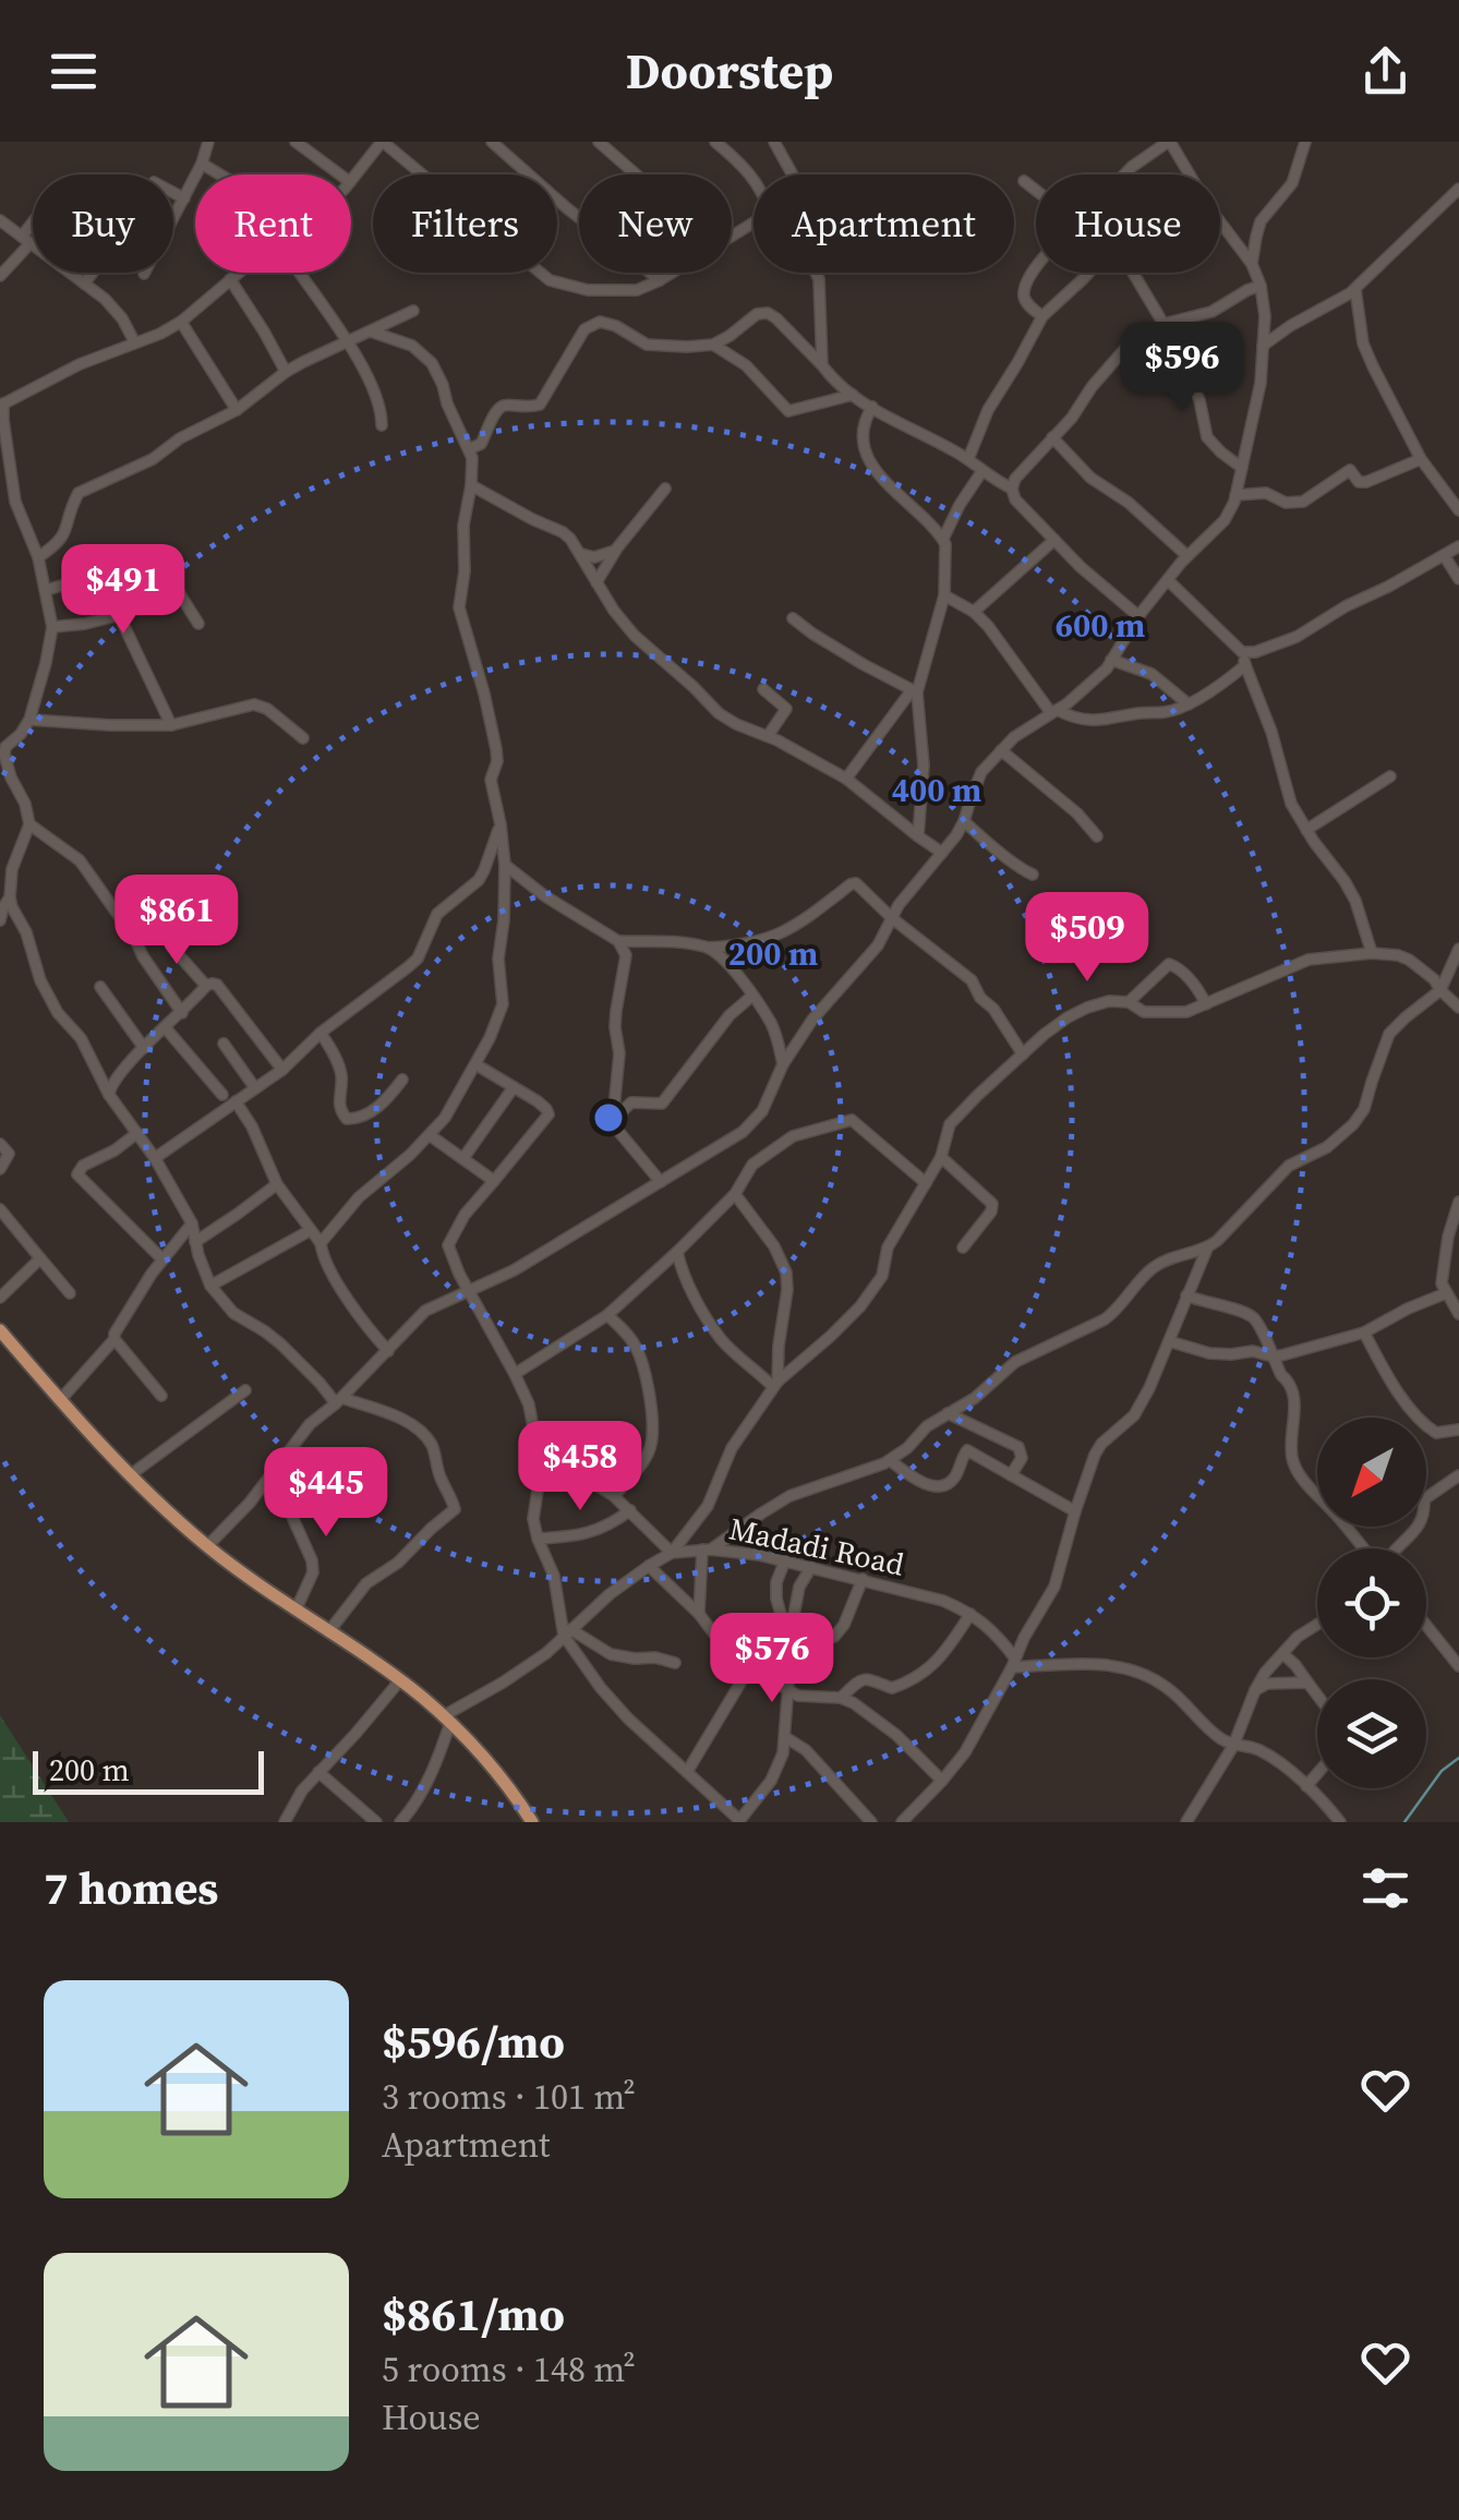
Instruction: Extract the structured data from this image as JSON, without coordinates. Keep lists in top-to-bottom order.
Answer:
{
  "streets": {
    "street": ["Madadi Road"]
  },
  "scale_bar": "200 m",
  "north": "bottom left",
  "page": {
    "header": "Doorstep",
    "chip": [
      "Buy",
      "Rent",
      "Filters",
      "New",
      "Apartment",
      "House"
    ],
    "price": [
      "$596",
      "$491",
      "$861",
      "$509",
      "$458",
      "$445",
      "$576"
    ],
    "scale": "200 m",
    "heading": "7 homes",
    "list": [
      {
        "name": "$596/mo",
        "note": "3 rooms · 101 m² · Apartment"
      },
      {
        "name": "$861/mo",
        "note": "5 rooms · 148 m² · House"
      }
    ]
  },
  "rings": ["600 m", "400 m", "200 m"]
}
